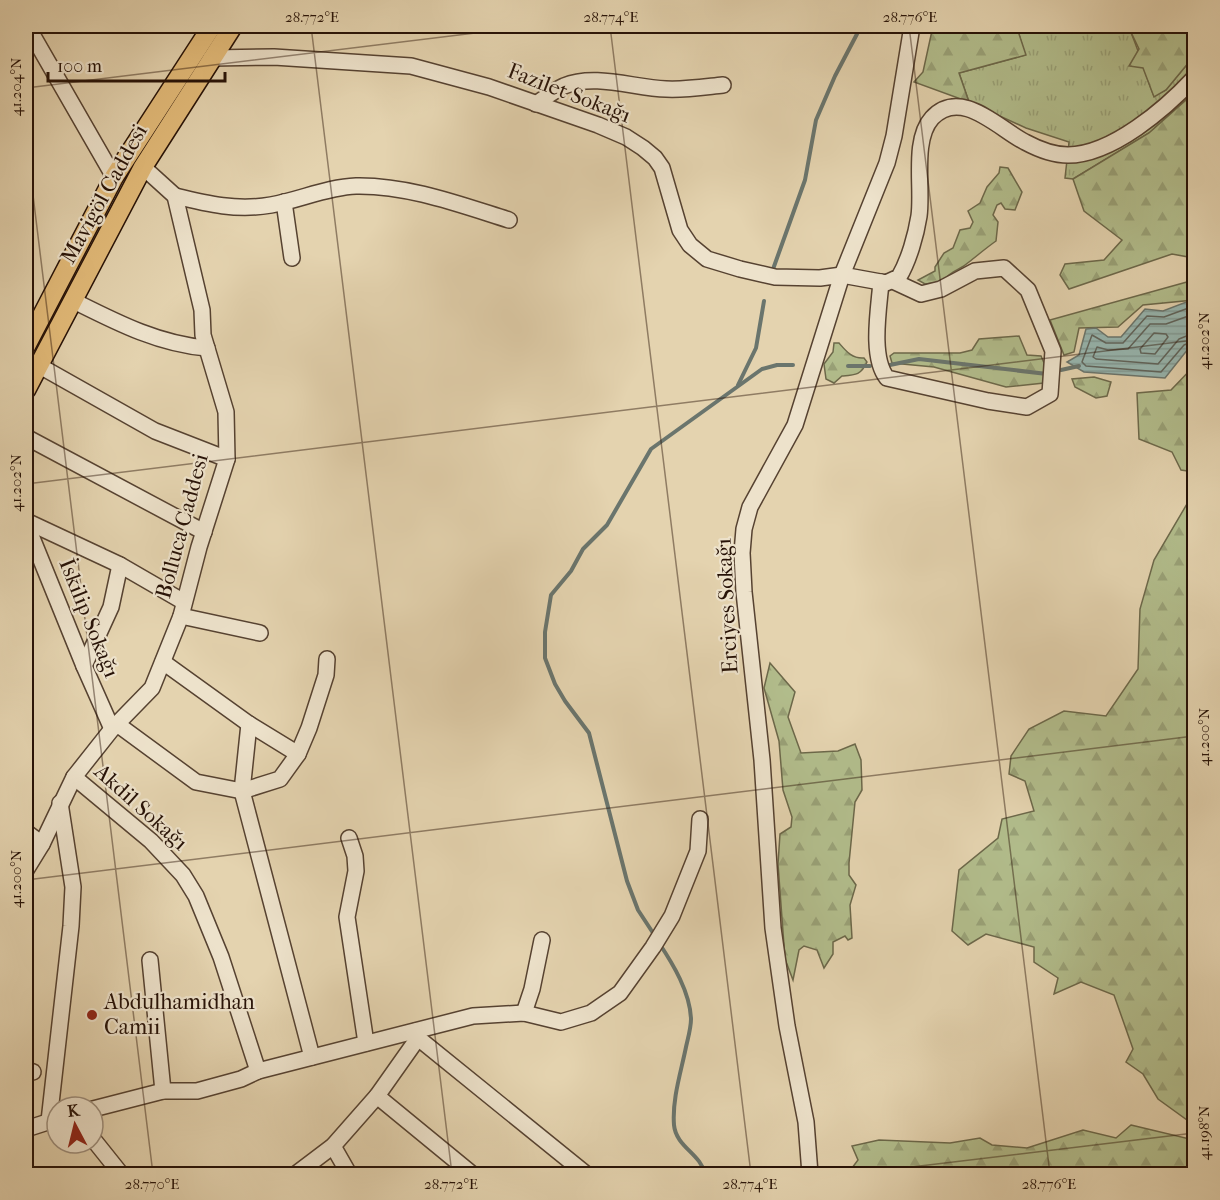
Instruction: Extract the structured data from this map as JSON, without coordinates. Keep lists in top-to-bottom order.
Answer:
{
  "streets": {
    "main road": ["Mavigöl Caddesi"],
    "street": [
      "Fazilet Sokağı",
      "Bolluca Caddesi",
      "Erciyes Sokağı",
      "İskilip Sokağı",
      "Akdil Sokağı"
    ]
  },
  "crossings": [
    ["Fazilet Sokağı", "Mavigöl Caddesi"],
    ["Fazilet Sokağı", "Erciyes Sokağı"],
    ["Bolluca Caddesi", "İskilip Sokağı"],
    ["Bolluca Caddesi", "Akdil Sokağı"]
  ],
  "places": ["Abdulhamidhan Camii"],
  "scale_bar": "100 m",
  "north": "top",
  "coordinates": [
    "28.772°E",
    "28.774°E",
    "28.776°E",
    "41.204°N",
    "41.202°N",
    "41.200°N",
    "41.198°N",
    "28.770°E"
  ]
}
